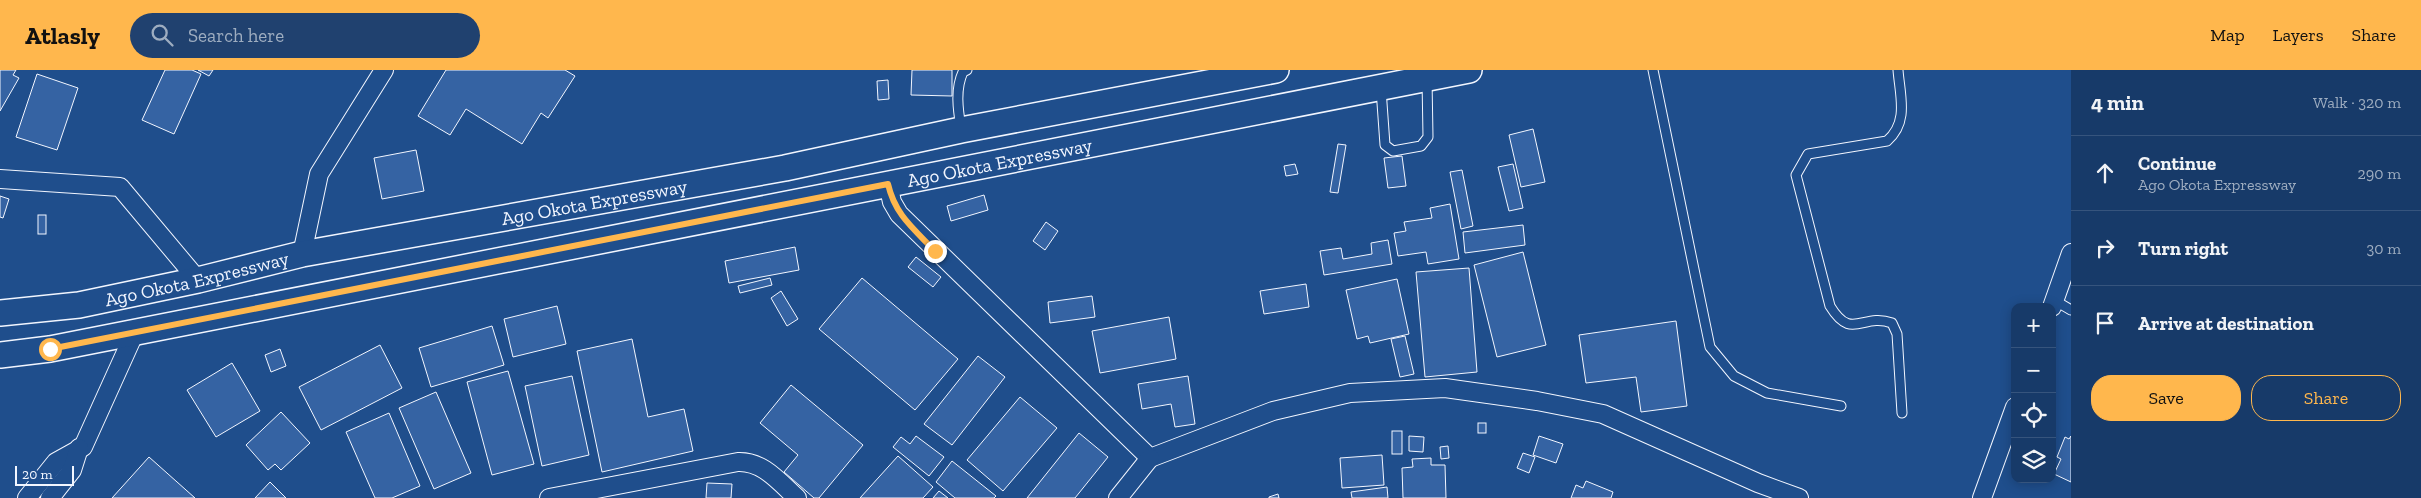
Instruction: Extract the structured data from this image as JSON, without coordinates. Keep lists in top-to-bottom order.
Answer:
{
  "streets": {
    "main road": ["Ago Okota Expressway"]
  },
  "scale_bar": "20 m",
  "page": {
    "header": "Atlasly",
    "search": "Search here",
    "nav": ["Map", "Layers", "Share"],
    "heading": ["4 min", "Walk · 320 m"],
    "list": [
      ["Continue", "Ago Okota Expressway", "290 m"],
      ["Turn right", "30 m"],
      "Arrive at destination"
    ],
    "map_buttons": ["+", "−"],
    "buttons": ["Save", "Share"],
    "scale": "20 m"
  }
}
